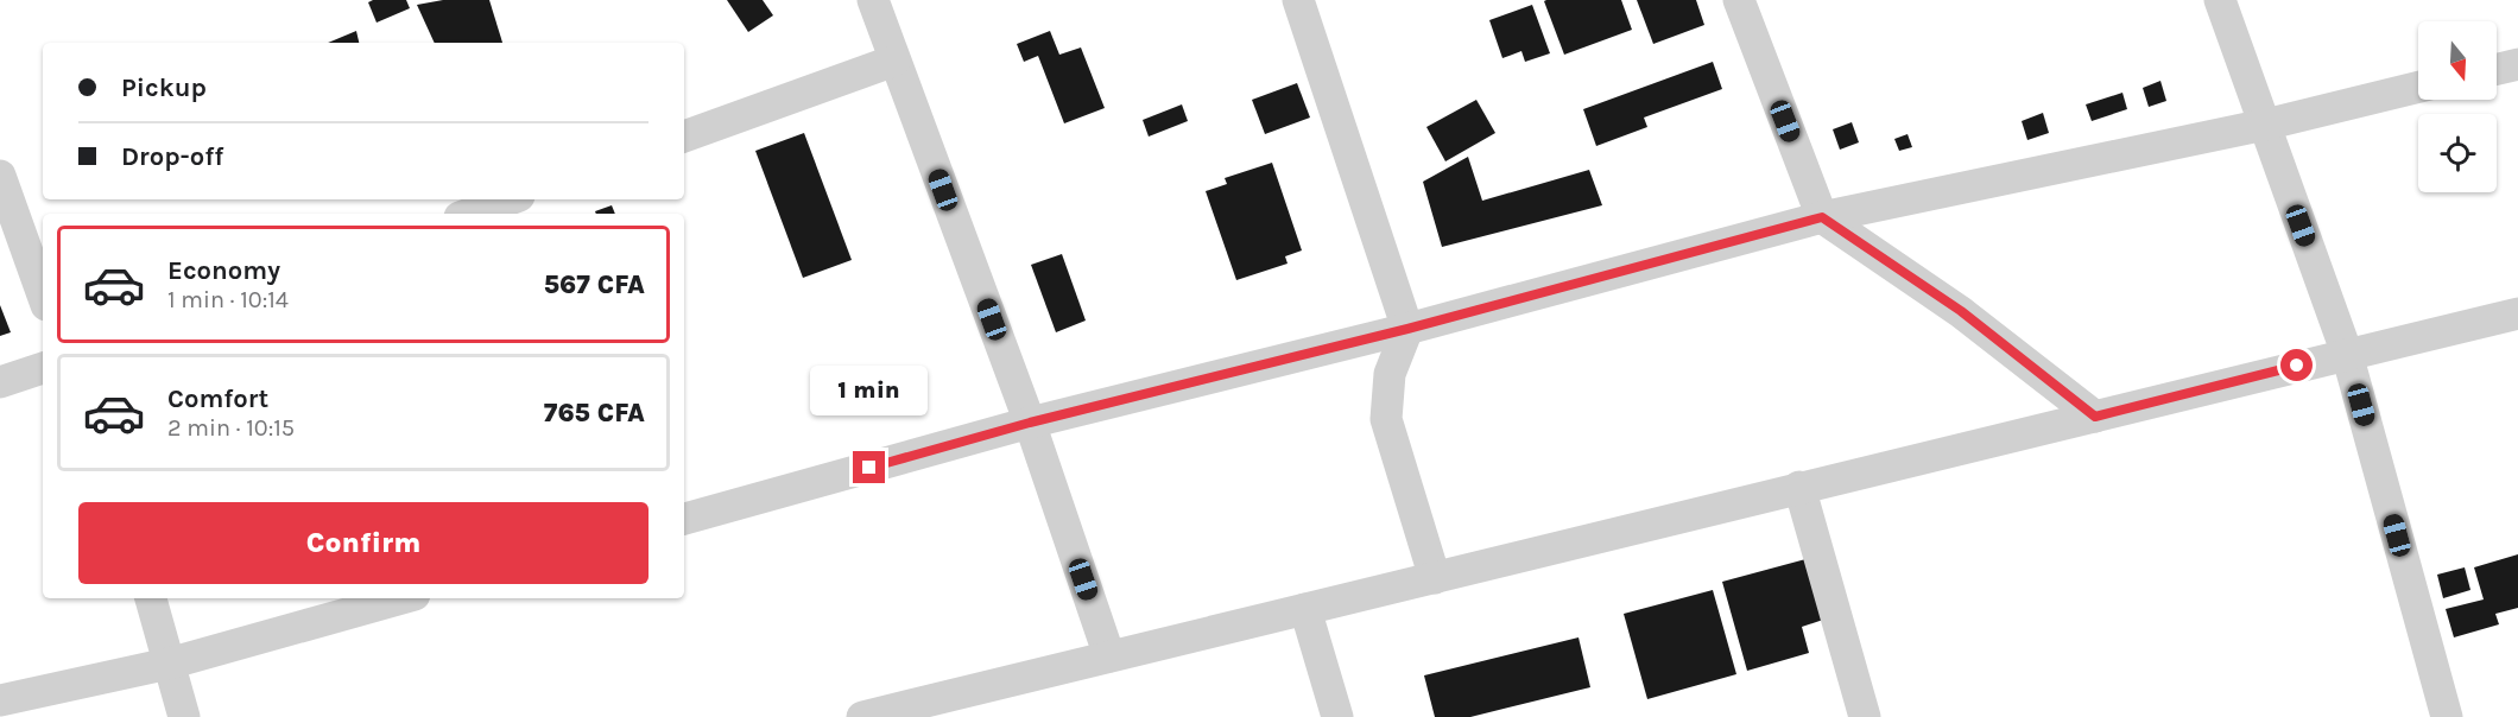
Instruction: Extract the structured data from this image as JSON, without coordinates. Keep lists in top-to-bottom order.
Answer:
{
  "north": "bottom",
  "page": {
    "banner": ["Pickup", "Drop-off"],
    "list": [
      {
        "name": "Economy",
        "note": "1 min · 10:14",
        "value": "567 CFA"
      },
      {
        "name": "Comfort",
        "note": "2 min · 10:15",
        "value": "765 CFA"
      }
    ],
    "bubble": "1 min",
    "buttons": "Confirm"
  }
}
